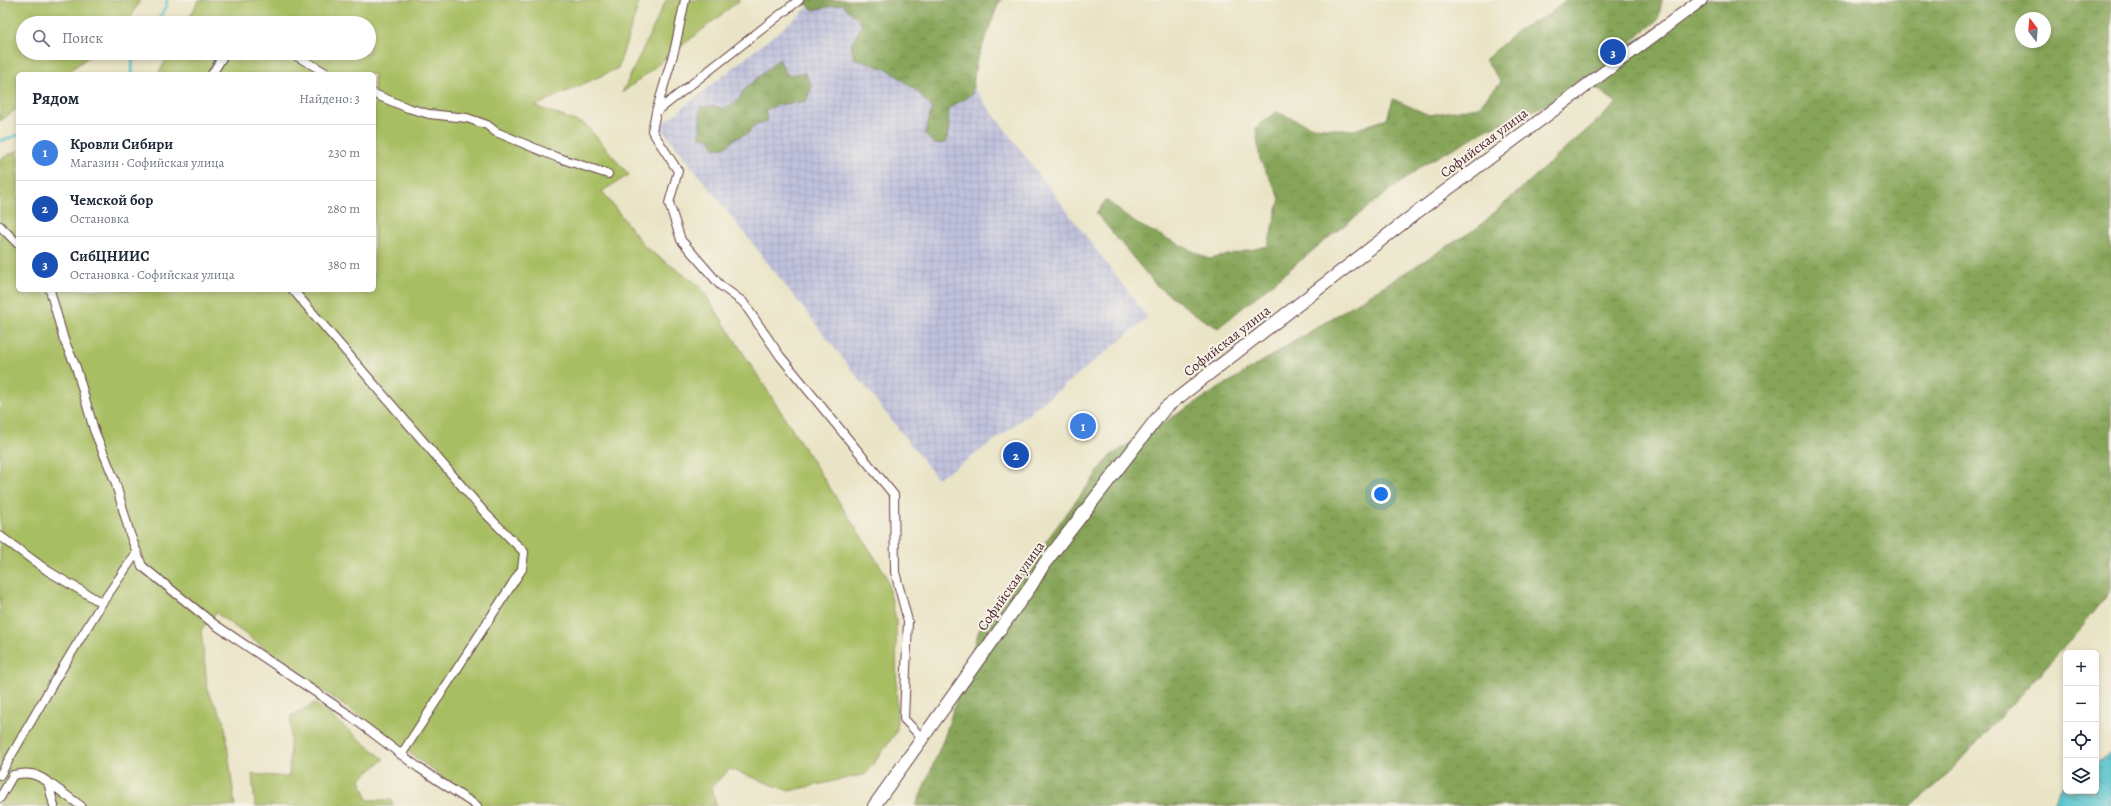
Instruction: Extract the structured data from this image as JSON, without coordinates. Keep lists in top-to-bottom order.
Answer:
{
  "streets": {
    "main road": ["Софийская улица"]
  },
  "north": "top",
  "page": {
    "search": "Поиск",
    "pins": ["3", "1", "2"],
    "heading": ["Рядом", "Найдено: 3"],
    "list": [
      {
        "mark": "1",
        "name": "Кровли Сибири",
        "note": "Магазин · Софийская улица",
        "value": "230 m"
      },
      {
        "mark": "2",
        "name": "Чемской бор",
        "note": "Остановка",
        "value": "280 m"
      },
      {
        "mark": "3",
        "name": "СибЦНИИС",
        "note": "Остановка · Софийская улица",
        "value": "380 m"
      }
    ],
    "map_buttons": ["+", "−"]
  }
}
